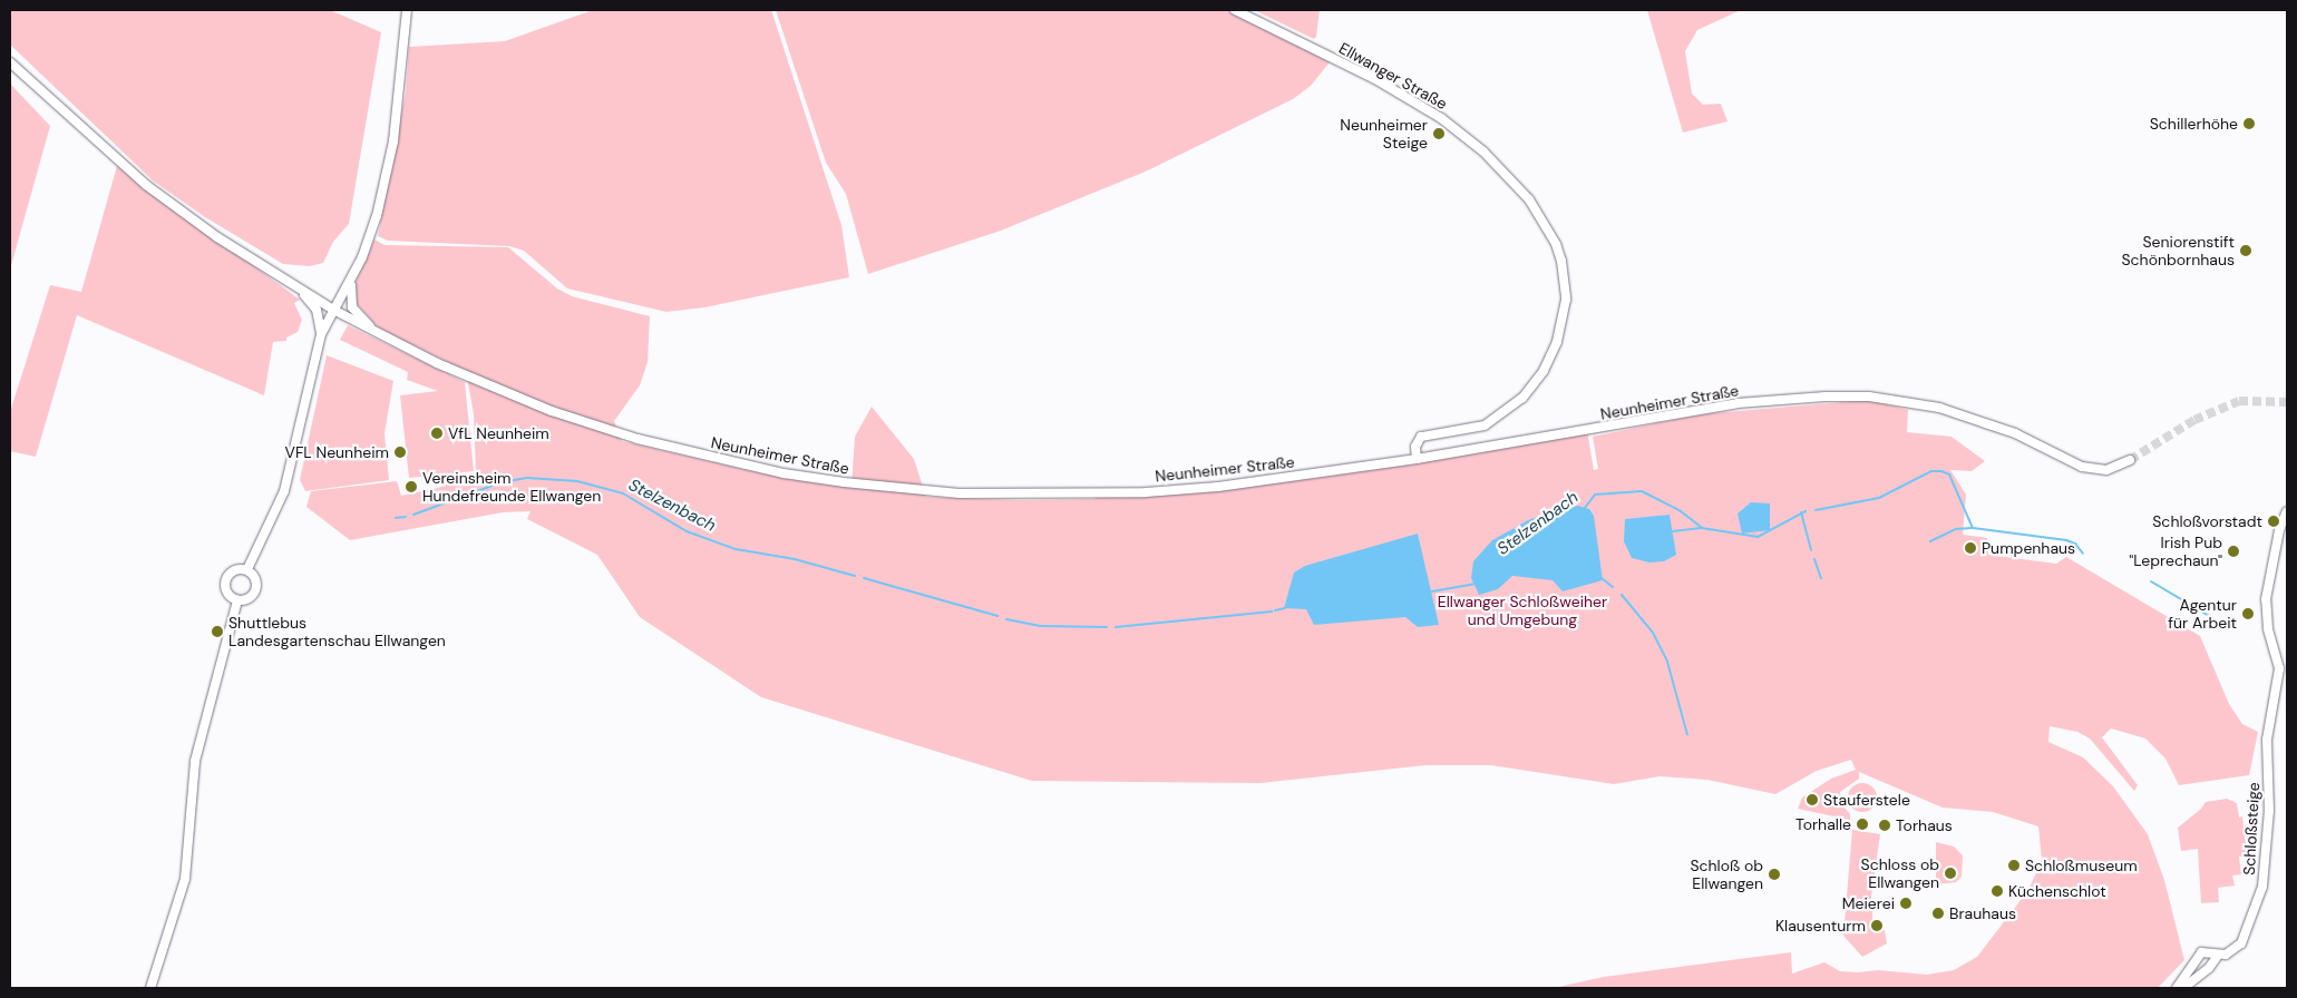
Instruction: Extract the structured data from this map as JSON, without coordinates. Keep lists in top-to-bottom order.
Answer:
{
  "streets": {
    "street": ["Ellwanger Straße", "Neunheimer Straße", "Schloßsteige"]
  },
  "crossings": [
    ["Ellwanger Straße", "Neunheimer Straße"]
  ],
  "water": ["Stelzenbach"],
  "parks": ["Ellwanger Schloßweiher und Umgebung"],
  "places": [
    "Schillerhöhe",
    "Neunheimer Steige",
    "Seniorenstift Schönbornhaus",
    "VfL Neunheim",
    "VFL Neunheim",
    "Vereinsheim Hundefreunde Ellwangen",
    "Schloßvorstadt",
    "Pumpenhaus",
    "Irish Pub \"Leprechaun\"",
    "Agentur für Arbeit",
    "Shuttlebus Landesgartenschau Ellwangen",
    "Stauferstele",
    "Torhalle",
    "Torhaus",
    "Schloßmuseum",
    "Schloss ob Ellwangen",
    "Schloß ob Ellwangen",
    "Küchenschlot",
    "Meierei",
    "Brauhaus",
    "Klausenturm"
  ]
}
